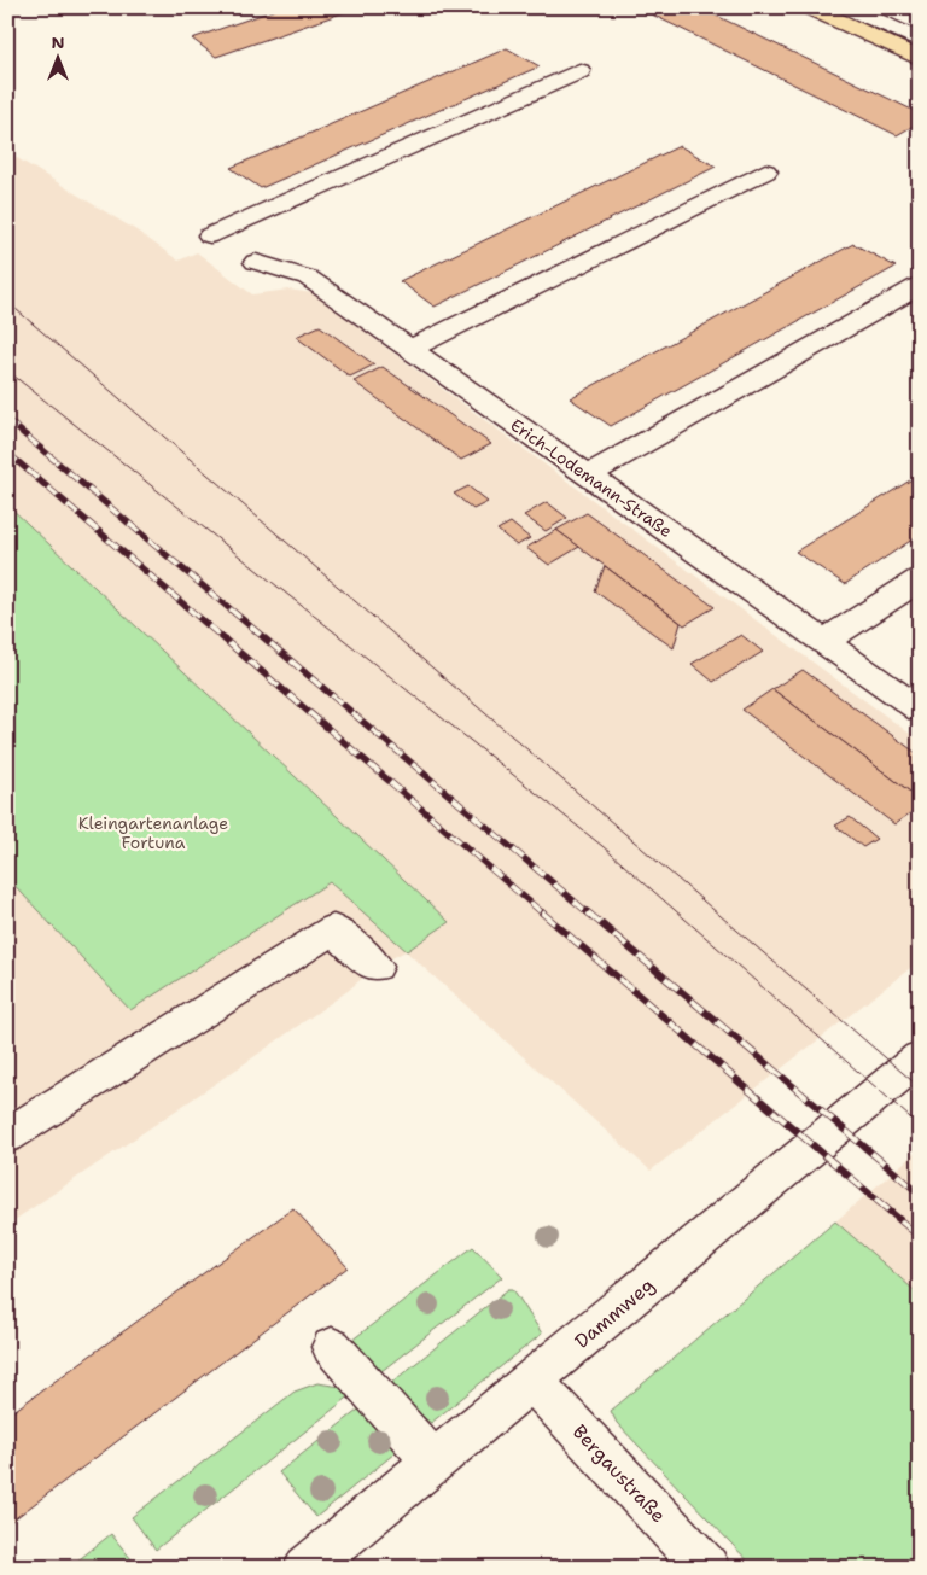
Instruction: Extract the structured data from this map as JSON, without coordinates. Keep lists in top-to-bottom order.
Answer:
{
  "streets": {
    "street": ["Erich-Lodemann-Straße", "Dammweg", "Bergaustraße"]
  },
  "crossings": [
    ["Dammweg", "Bergaustraße"]
  ],
  "parks": ["Kleingartenanlage Fortuna"],
  "north": "top"
}
